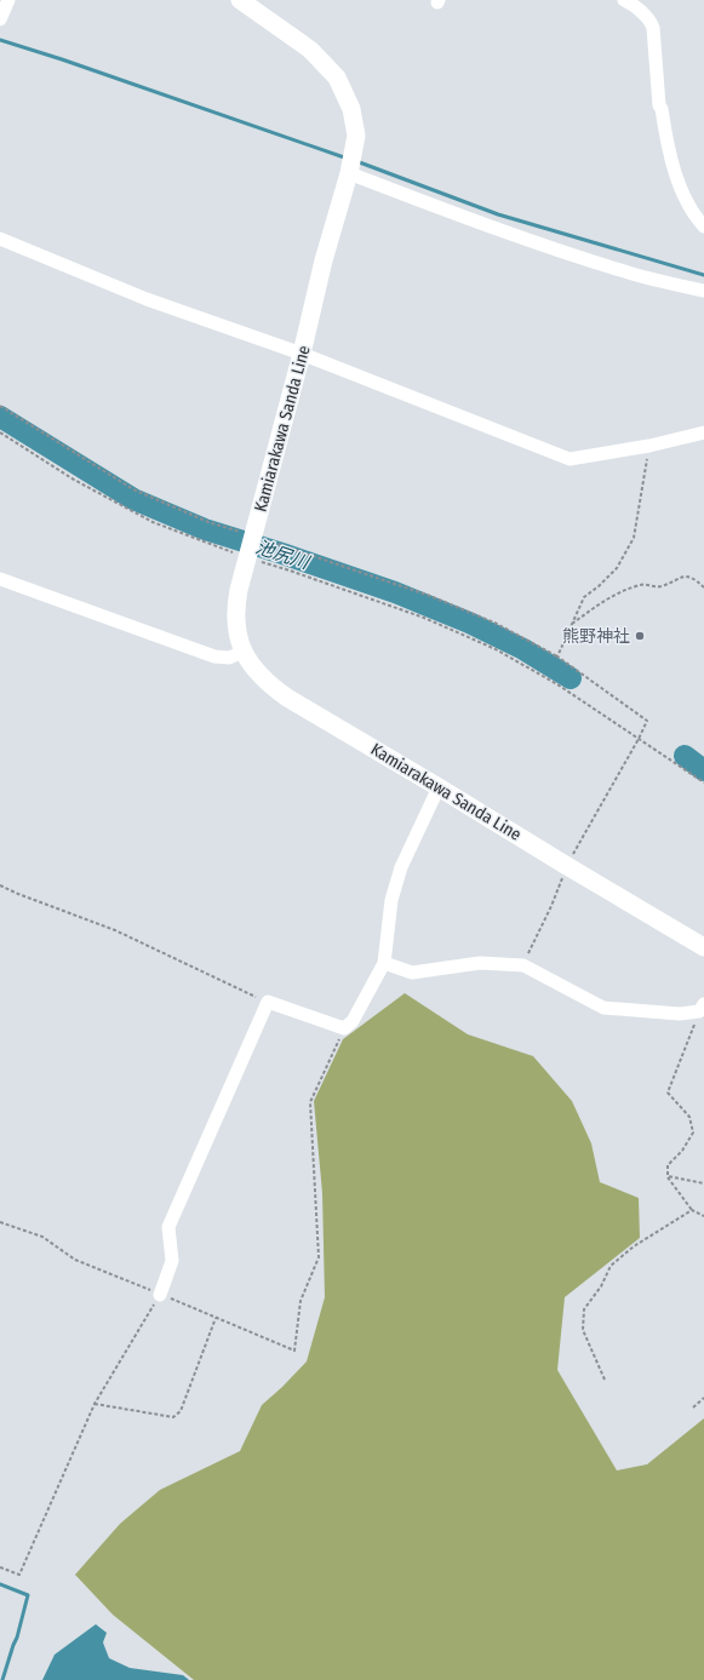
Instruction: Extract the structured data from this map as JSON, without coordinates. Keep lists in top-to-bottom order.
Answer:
{
  "streets": {
    "main road": ["Kamiarakawa Sanda Line"]
  },
  "water": ["池尻川"],
  "places": ["熊野神社"]
}
